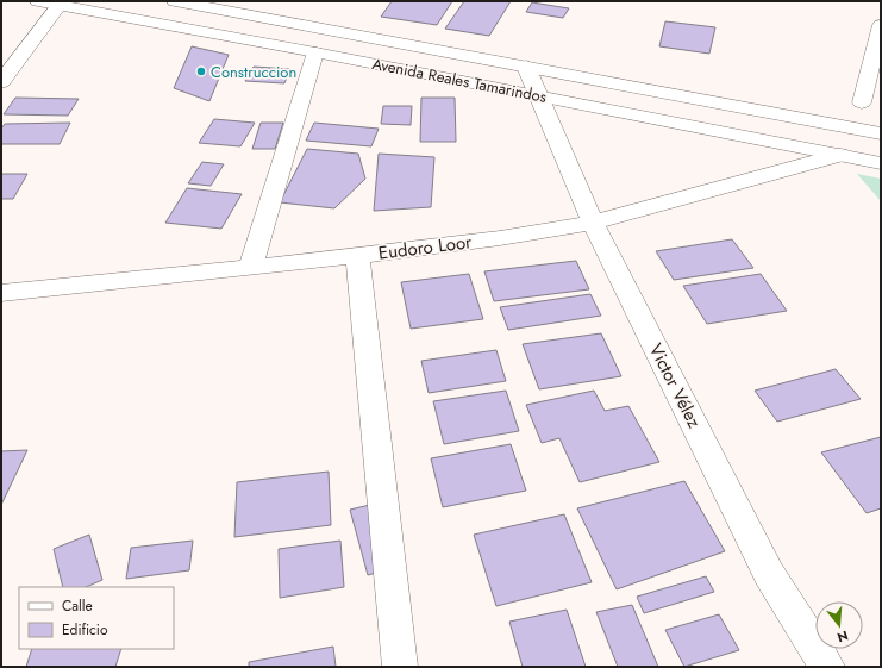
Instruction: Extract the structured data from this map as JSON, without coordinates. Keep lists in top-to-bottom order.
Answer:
{
  "streets": {
    "street": ["Avenida Reales Tamarindos", "Eudoro Loor", "Victor Vélez"]
  },
  "crossings": [
    ["Avenida Reales Tamarindos", "Eudoro Loor"],
    ["Avenida Reales Tamarindos", "Victor Vélez"],
    ["Eudoro Loor", "Victor Vélez"]
  ],
  "places": ["Construccion"],
  "legend": ["Calle", "Edificio"],
  "north": "bottom"
}
